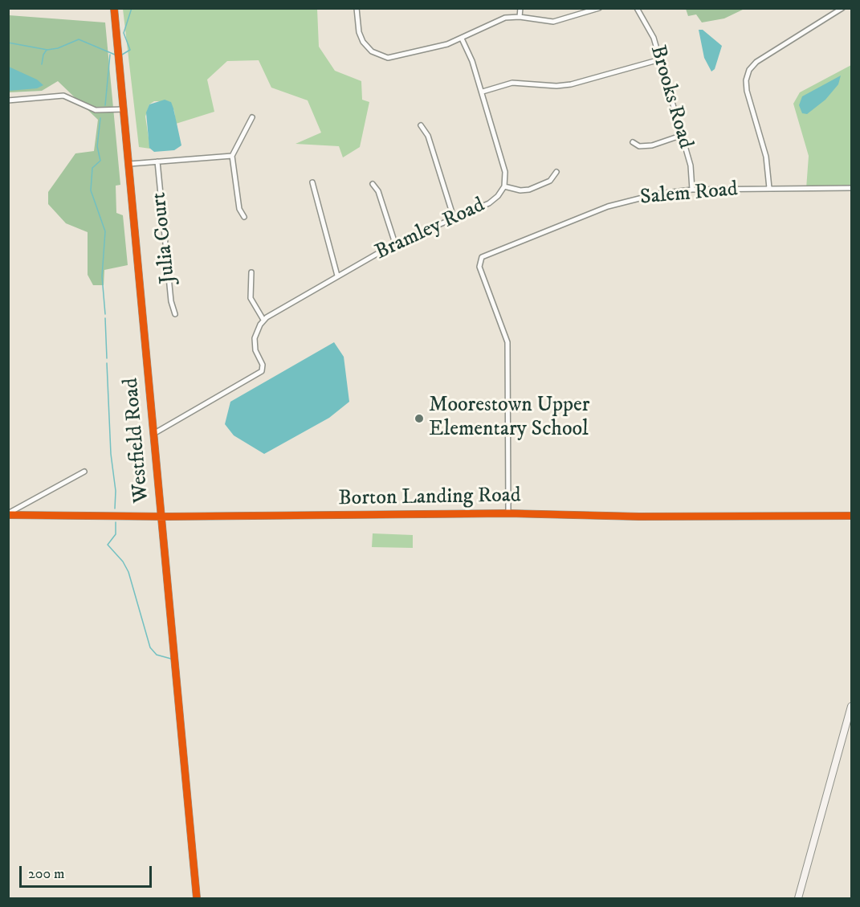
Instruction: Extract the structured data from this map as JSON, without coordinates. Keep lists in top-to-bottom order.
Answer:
{
  "streets": {
    "street": [
      "Brooks Road",
      "Salem Road",
      "Bramley Road",
      "Julia Court",
      "Westfield Road",
      "Borton Landing Road"
    ]
  },
  "crossings": [
    ["Brooks Road", "Salem Road"],
    ["Salem Road", "Borton Landing Road"],
    ["Westfield Road", "Borton Landing Road"]
  ],
  "places": ["Moorestown Upper Elementary School"],
  "scale_bar": "200 m"
}
